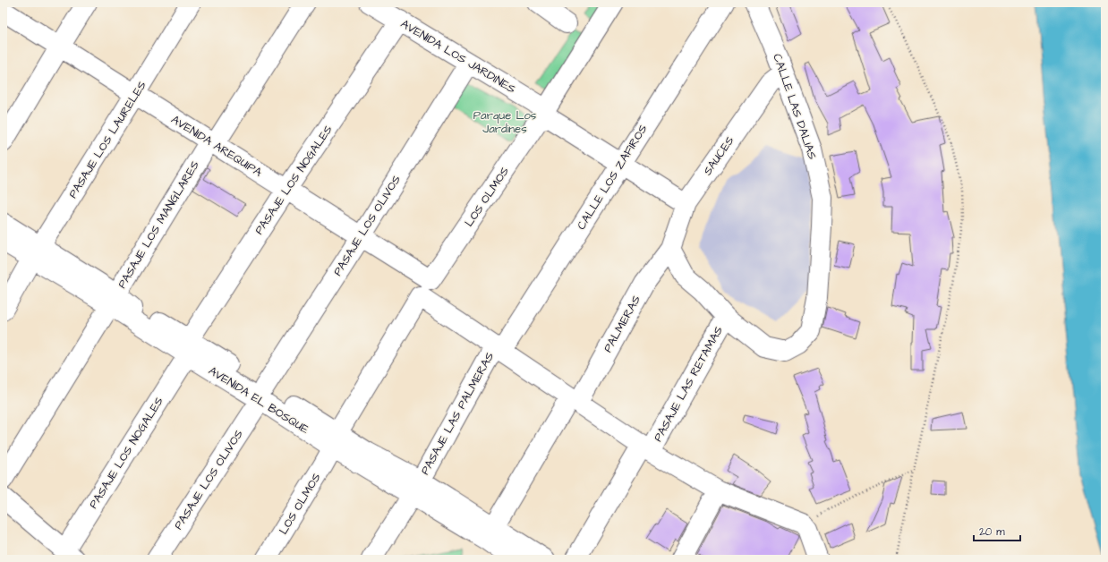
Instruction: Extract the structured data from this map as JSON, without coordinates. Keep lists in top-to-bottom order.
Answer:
{
  "streets": {
    "street": [
      "AVENIDA LOS JARDINES",
      "CALLE LAS DALIAS",
      "PASAJE LOS LAURELES",
      "AVENIDA AREQUIPA",
      "SAUCES",
      "CALLE LOS ZAFIROS",
      "PASAJE LOS NOGALES",
      "LOS OLMOS",
      "PASAJE LOS MANGLARES",
      "PASAJE LOS OLIVOS",
      "PALMERAS",
      "PASAJE LAS RETAMAS",
      "AVENIDA EL BOSQUE",
      "PASAJE LAS PALMERAS"
    ]
  },
  "crossings": [
    ["AVENIDA LOS JARDINES", "SAUCES"],
    ["AVENIDA LOS JARDINES", "CALLE LOS ZAFIROS"],
    ["AVENIDA LOS JARDINES", "PASAJE LOS NOGALES"],
    ["AVENIDA LOS JARDINES", "LOS OLMOS"],
    ["AVENIDA LOS JARDINES", "PASAJE LOS OLIVOS"],
    ["CALLE LAS DALIAS", "SAUCES"],
    ["CALLE LAS DALIAS", "PASAJE LAS RETAMAS"],
    ["PASAJE LOS LAURELES", "AVENIDA AREQUIPA"],
    ["PASAJE LOS LAURELES", "AVENIDA EL BOSQUE"],
    ["AVENIDA AREQUIPA", "PASAJE LOS NOGALES"],
    ["AVENIDA AREQUIPA", "LOS OLMOS"],
    ["AVENIDA AREQUIPA", "PASAJE LOS MANGLARES"],
    ["AVENIDA AREQUIPA", "PASAJE LOS OLIVOS"],
    ["SAUCES", "PALMERAS"],
    ["CALLE LOS ZAFIROS", "LOS OLMOS"],
    ["CALLE LOS ZAFIROS", "PASAJE LAS PALMERAS"],
    ["PASAJE LOS NOGALES", "AVENIDA EL BOSQUE"],
    ["LOS OLMOS", "AVENIDA EL BOSQUE"],
    ["LOS OLMOS", "PASAJE LAS PALMERAS"],
    ["PASAJE LOS MANGLARES", "AVENIDA EL BOSQUE"],
    ["PASAJE LOS OLIVOS", "AVENIDA EL BOSQUE"],
    ["AVENIDA EL BOSQUE", "PASAJE LAS PALMERAS"]
  ],
  "parks": ["Parque Los Jardines"],
  "scale_bar": "20 m"
}
